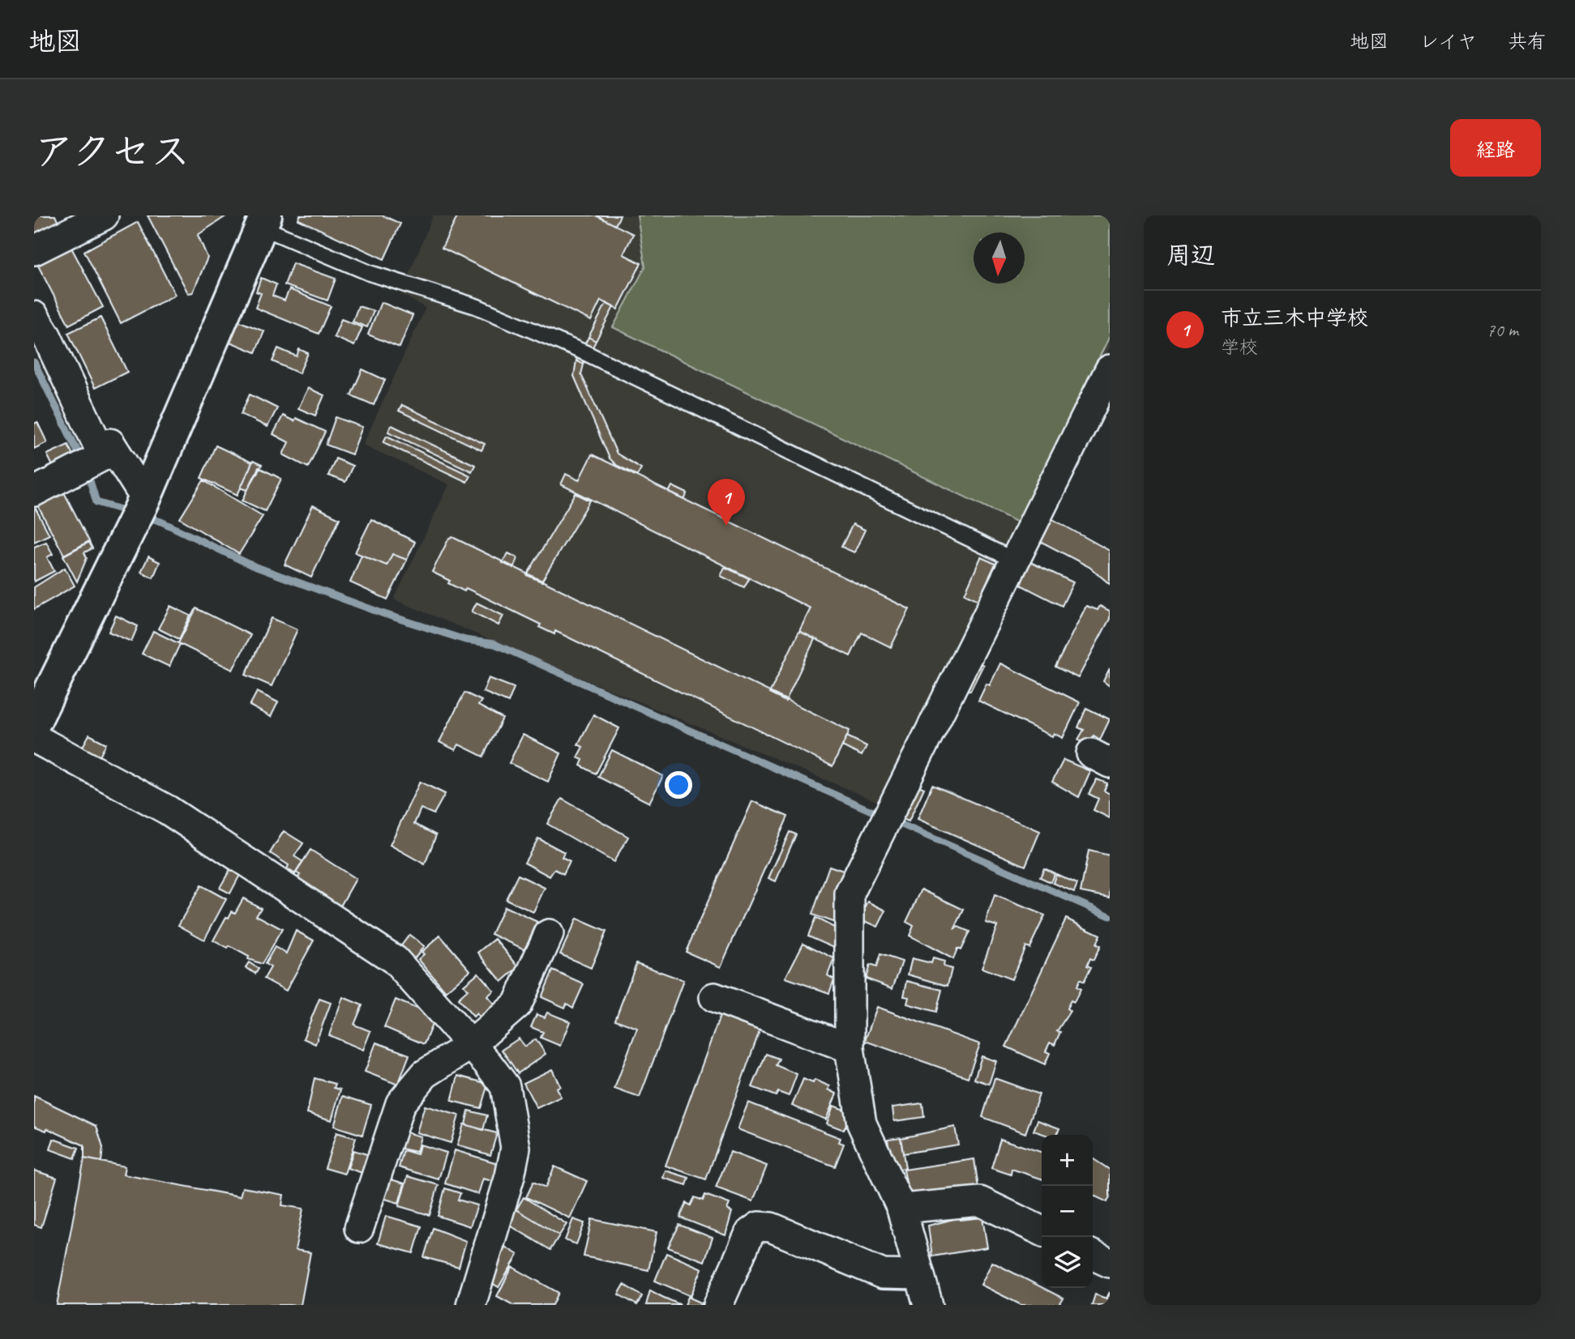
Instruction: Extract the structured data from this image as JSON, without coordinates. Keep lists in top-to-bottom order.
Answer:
{
  "north": "bottom",
  "page": {
    "header": "地図",
    "nav": ["地図", "レイヤ", "共有"],
    "title": "アクセス",
    "buttons": "経路",
    "heading": "周辺",
    "list": [
      {
        "mark": "1",
        "name": "市立三木中学校",
        "note": "学校",
        "value": "70 m"
      }
    ],
    "pins": "1",
    "map_buttons": ["+", "−"]
  }
}
